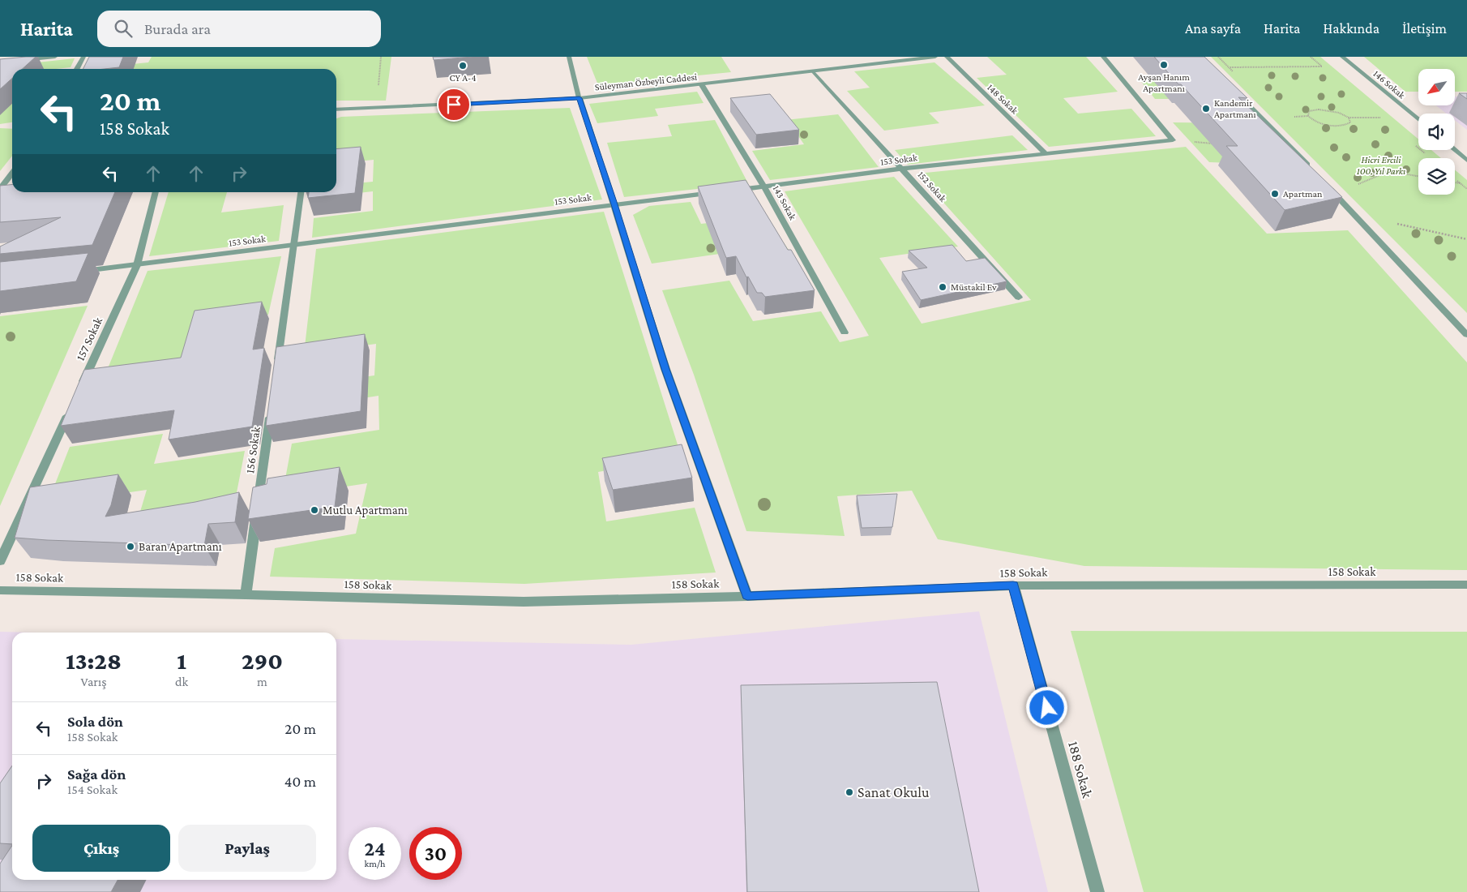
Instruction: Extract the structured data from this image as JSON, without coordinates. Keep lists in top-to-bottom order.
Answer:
{
  "streets": {
    "street": [
      "Süleyman Özbeyli Caddesi",
      "146 Sokak",
      "148 Sokak",
      "153 Sokak",
      "152 Sokak",
      "143 Sokak",
      "157 Sokak",
      "156 Sokak",
      "158 Sokak",
      "188 Sokak"
    ]
  },
  "crossings": [
    ["Süleyman Özbeyli Caddesi", "152 Sokak"],
    ["Süleyman Özbeyli Caddesi", "143 Sokak"],
    ["148 Sokak", "153 Sokak"],
    ["153 Sokak", "152 Sokak"],
    ["153 Sokak", "143 Sokak"],
    ["153 Sokak", "157 Sokak"],
    ["156 Sokak", "158 Sokak"],
    ["158 Sokak", "188 Sokak"]
  ],
  "parks": ["Hicri Ercili 100. Yıl Parkı"],
  "places": [
    "Ayşan Hanım Apartmanı",
    "CY A-4",
    "Kandemir Apartmanı",
    "Apartman",
    "Müstakil Ev",
    "Mutlu Apartmanı",
    "Baran Apartmanı",
    "Sanat Okulu"
  ],
  "north": "bottom left",
  "page": {
    "header": "Harita",
    "search": "Burada ara",
    "nav": [
      "Ana sayfa",
      "Harita",
      "Hakkında",
      "İletişim"
    ],
    "turn": ["20 m", "158 Sokak"],
    "eta": [
      "13:28",
      "Varış",
      "1",
      "dk",
      "290",
      "m"
    ],
    "list": [
      {
        "name": "Sola dön",
        "note": "158 Sokak",
        "value": "20 m"
      },
      {
        "name": "Sağa dön",
        "note": "154 Sokak",
        "value": "40 m"
      }
    ],
    "buttons": ["Çıkış", "Paylaş"],
    "speed": "24 km/h",
    "limit": "30"
  }
}
